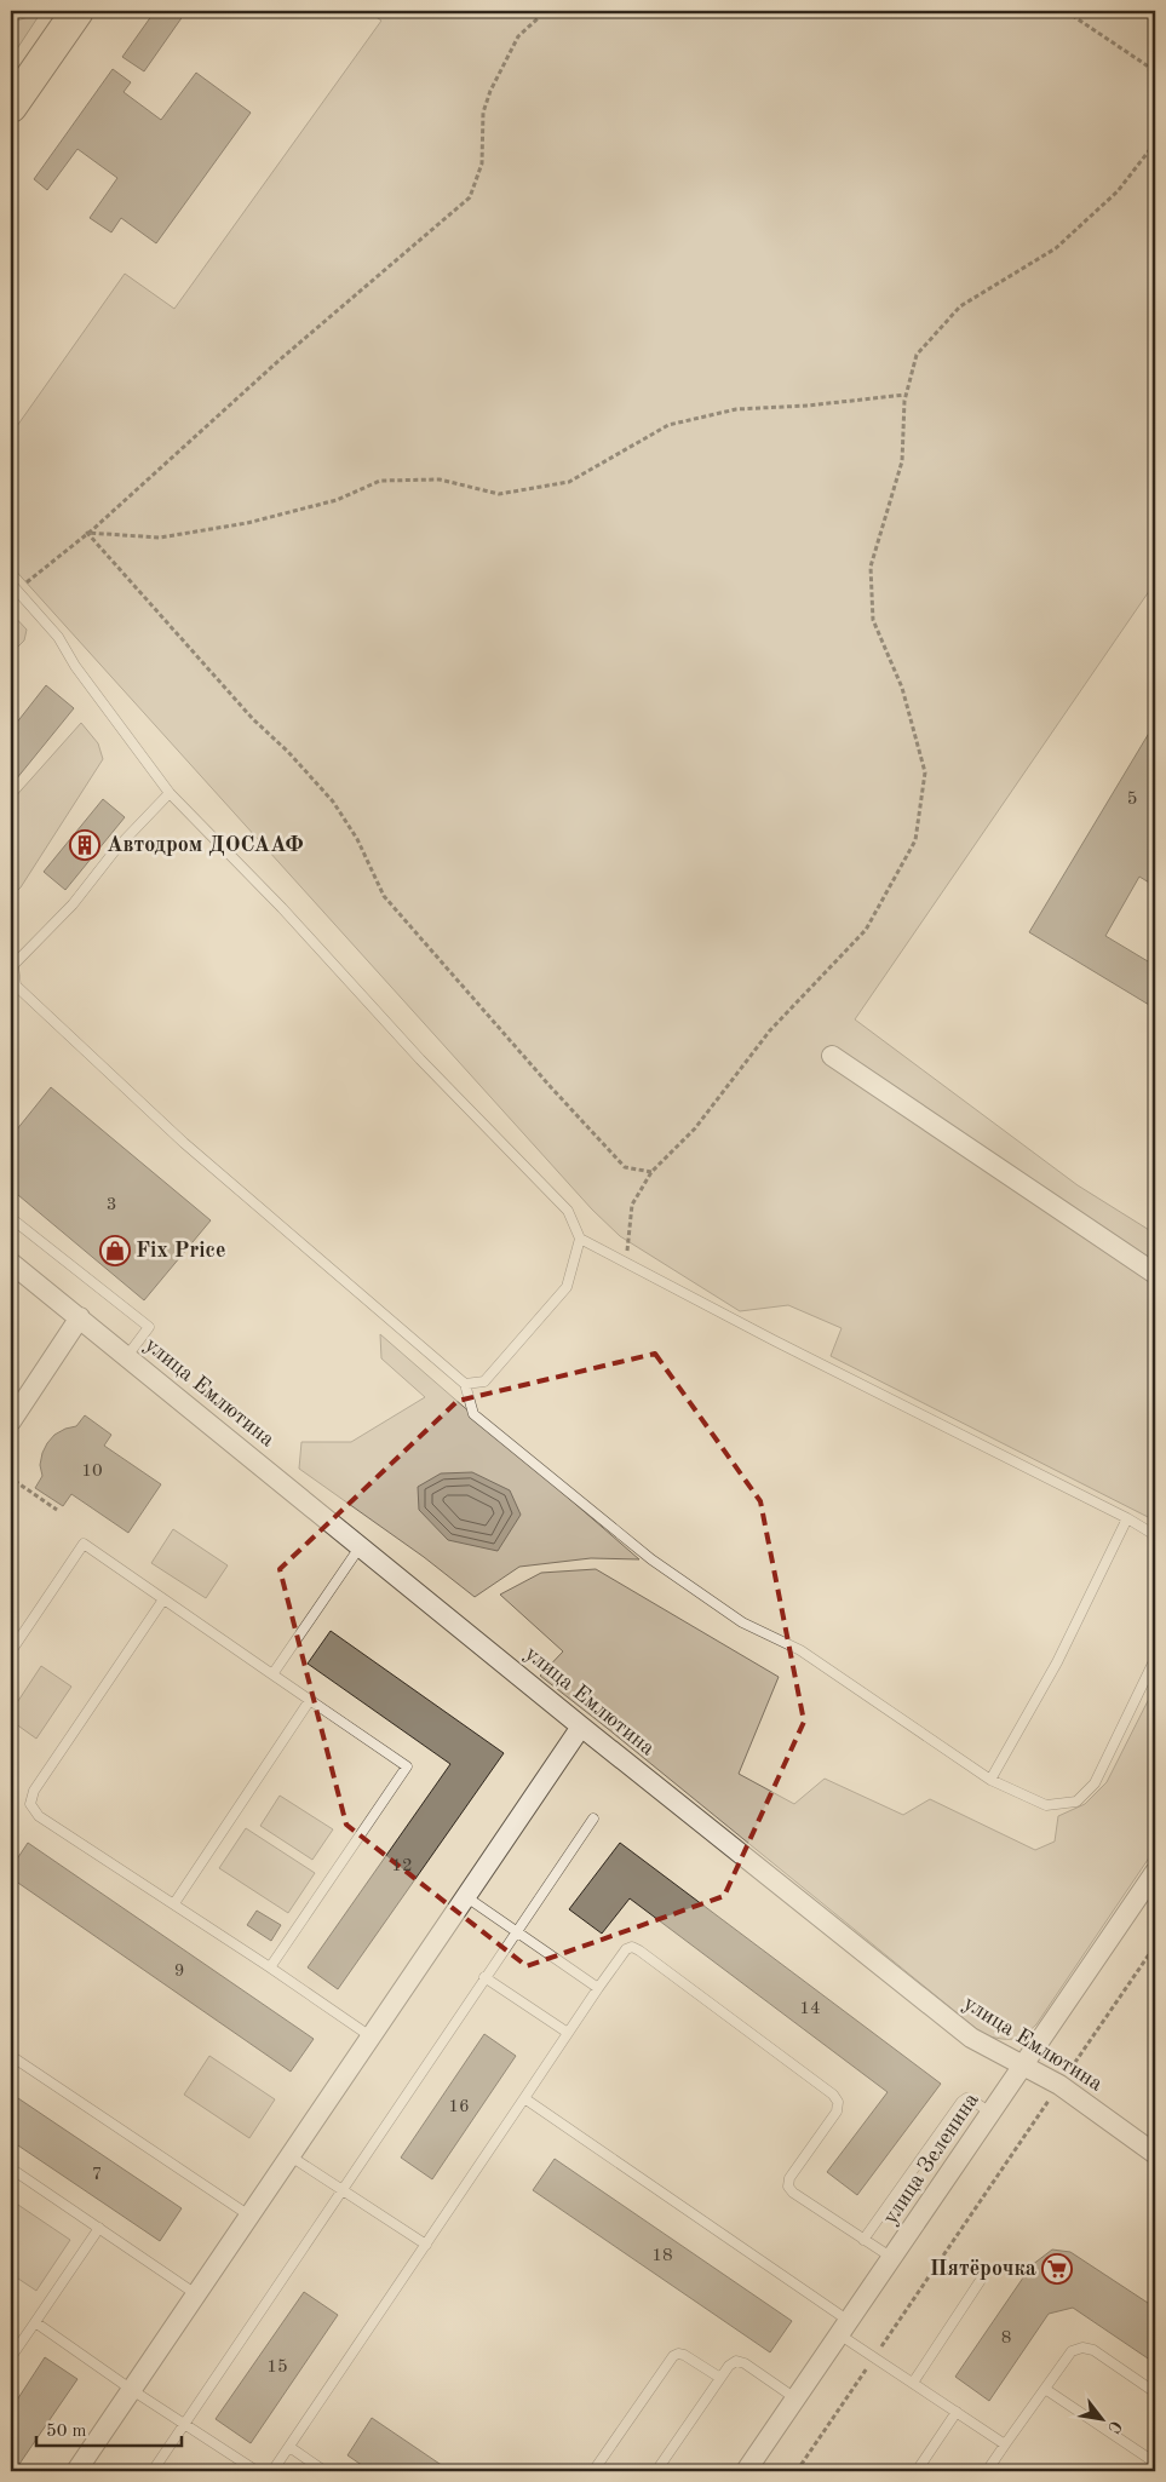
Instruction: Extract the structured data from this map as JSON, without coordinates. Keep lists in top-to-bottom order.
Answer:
{
  "streets": {
    "street": ["улица Емлютина", "улица Зеленина"]
  },
  "crossings": [
    ["улица Емлютина", "улица Зеленина"]
  ],
  "places": {
    "building": ["Автодром ДОСААФ"],
    "shop": ["Fix Price"],
    "supermarket": ["Пятёрочка"]
  },
  "house_numbers": [
    "5",
    "3",
    "10",
    "12",
    "9",
    "14",
    "16",
    "7",
    "18",
    "8",
    "15"
  ],
  "scale_bar": "50 m",
  "north": "bottom right"
}
